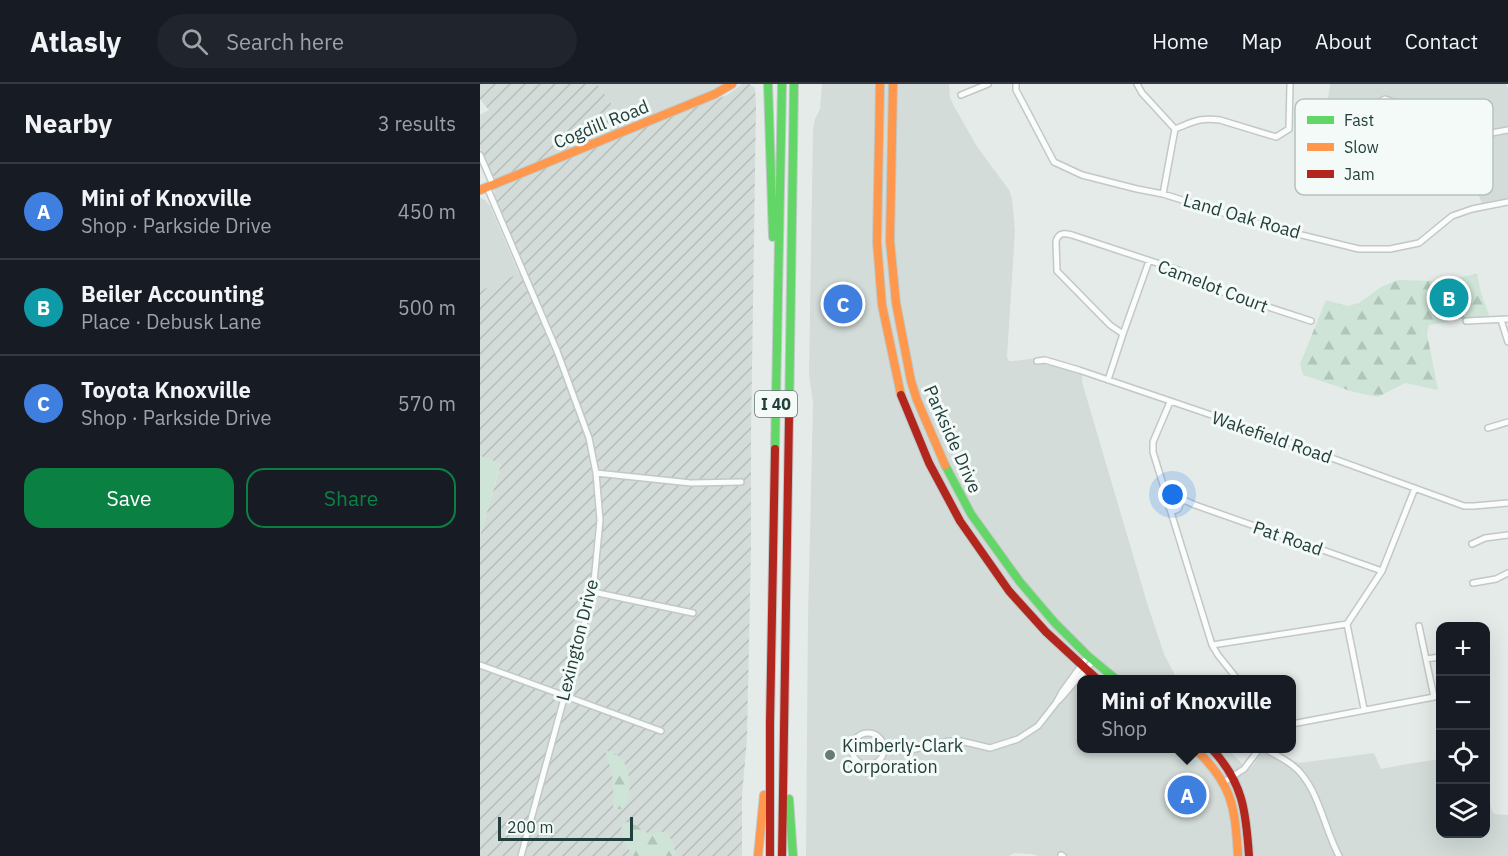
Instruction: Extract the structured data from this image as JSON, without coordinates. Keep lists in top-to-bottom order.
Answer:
{
  "streets": {
    "main road": ["Cogdill Road", "I 40", "Parkside Drive"],
    "street": [
      "Land Oak Road",
      "Camelot Court",
      "Wakefield Road",
      "Pat Road",
      "Lexington Drive"
    ]
  },
  "crossings": [
    ["Cogdill Road", "Lexington Drive"]
  ],
  "places": ["Kimberly-Clark Corporation"],
  "legend": ["Fast", "Slow", "Jam"],
  "scale_bar": "200 m",
  "page": {
    "header": "Atlasly",
    "search": "Search here",
    "nav": [
      "Home",
      "Map",
      "About",
      "Contact"
    ],
    "heading": ["Nearby", "3 results"],
    "list": [
      {
        "mark": "A",
        "name": "Mini of Knoxville",
        "note": "Shop · Parkside Drive",
        "value": "450 m"
      },
      {
        "mark": "B",
        "name": "Beiler Accounting",
        "note": "Place · Debusk Lane",
        "value": "500 m"
      },
      {
        "mark": "C",
        "name": "Toyota Knoxville",
        "note": "Shop · Parkside Drive",
        "value": "570 m"
      }
    ],
    "pins": ["B", "C", "A"],
    "buttons": ["Save", "Share"],
    "map_buttons": ["+", "−"],
    "popup": ["Mini of Knoxville", "Shop"],
    "scale": "200 m"
  }
}
